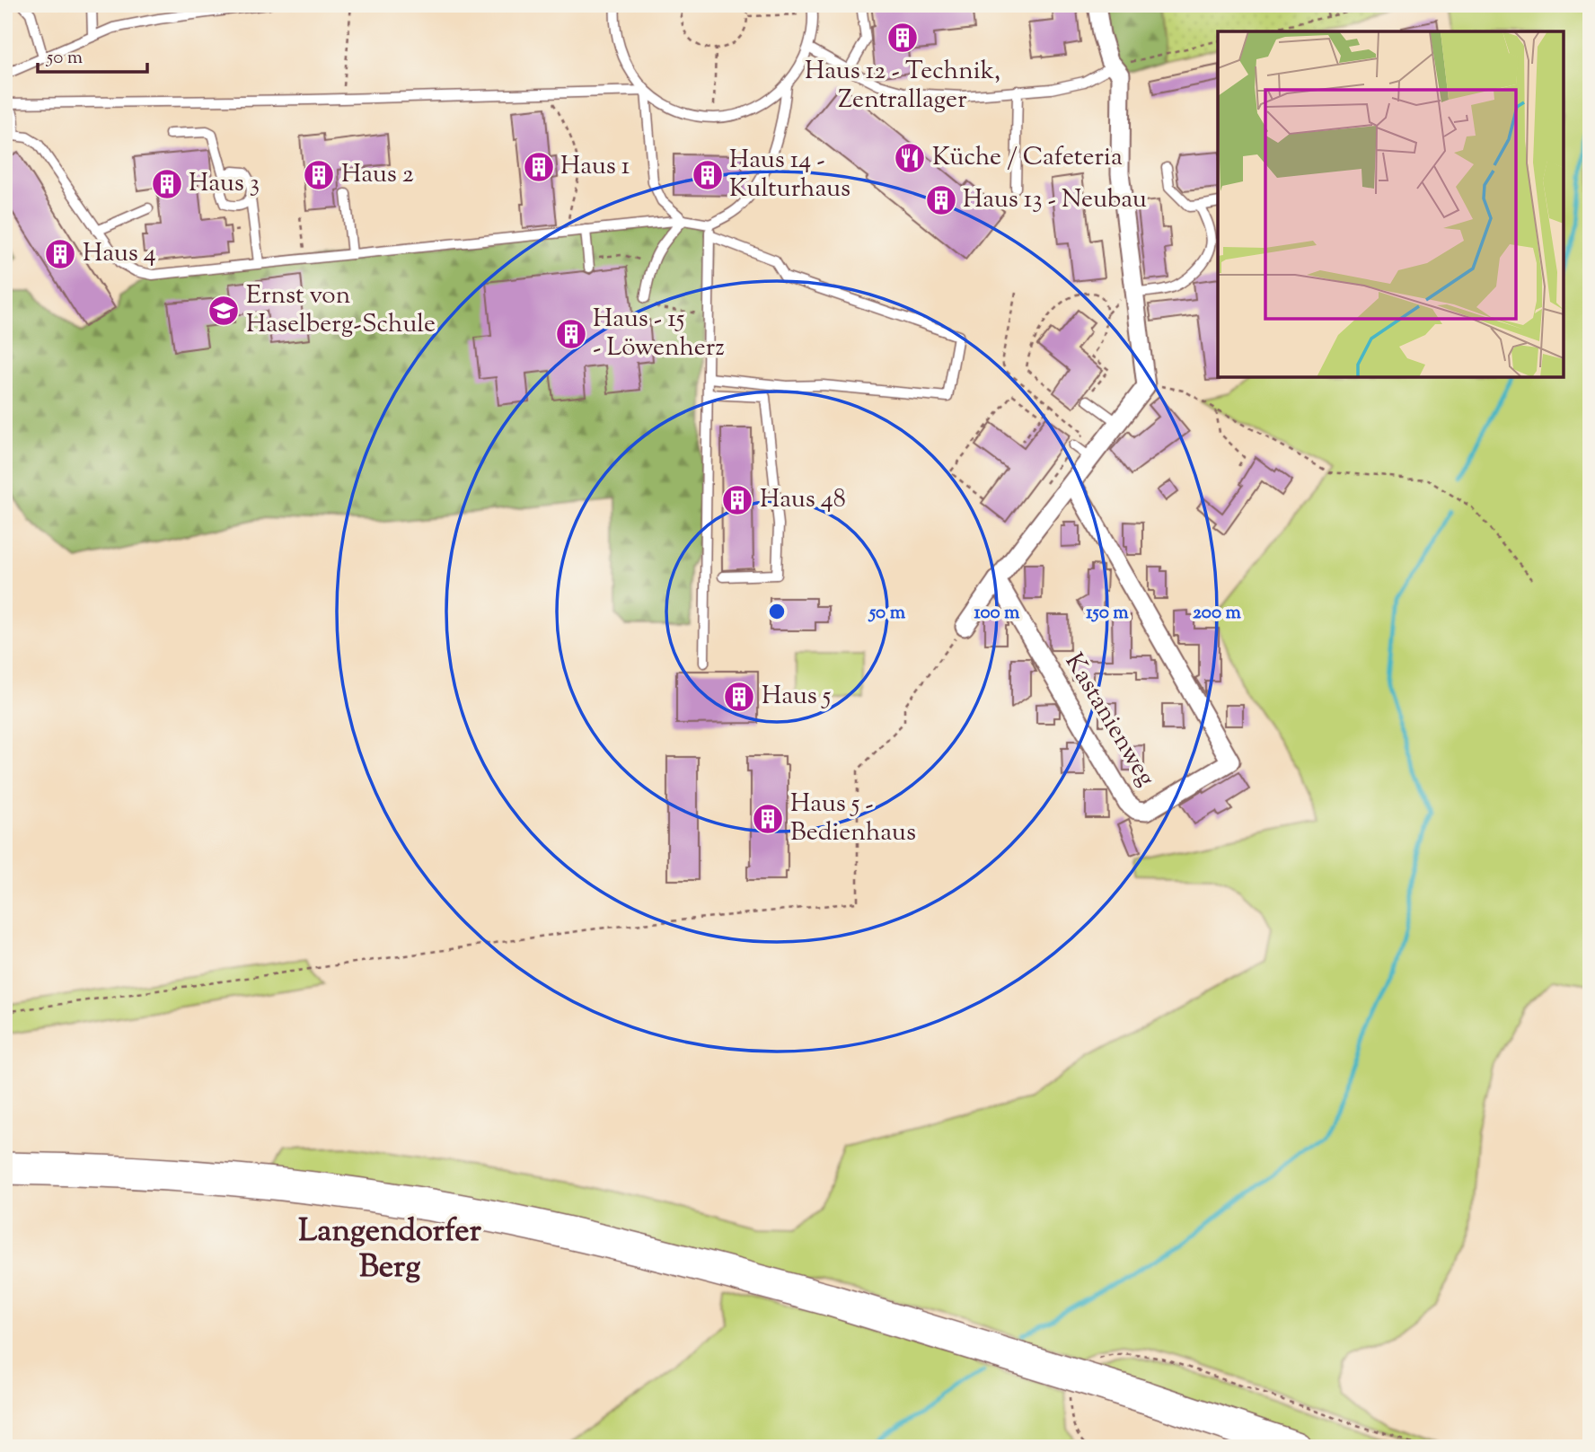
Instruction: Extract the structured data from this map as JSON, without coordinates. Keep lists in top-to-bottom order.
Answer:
{
  "streets": {
    "street": ["Kastanienweg"]
  },
  "districts": ["Langendorfer Berg"],
  "places": {
    "building": [
      "Haus 12 - Technik, Zentrallager",
      "Haus 1",
      "Haus 2",
      "Haus 14 - Kulturhaus",
      "Haus 3",
      "Haus 13 - Neubau",
      "Haus 4",
      "Haus - 15 - Löwenherz",
      "Haus 48",
      "Haus 5",
      "Haus 5 - Bedienhaus"
    ],
    "restaurant": ["Küche / Cafeteria"],
    "school or university": ["Ernst von Haselberg-Schule"]
  },
  "scale_bar": "50 m",
  "rings": [
    "50 m",
    "100 m",
    "150 m",
    "200 m"
  ]
}
